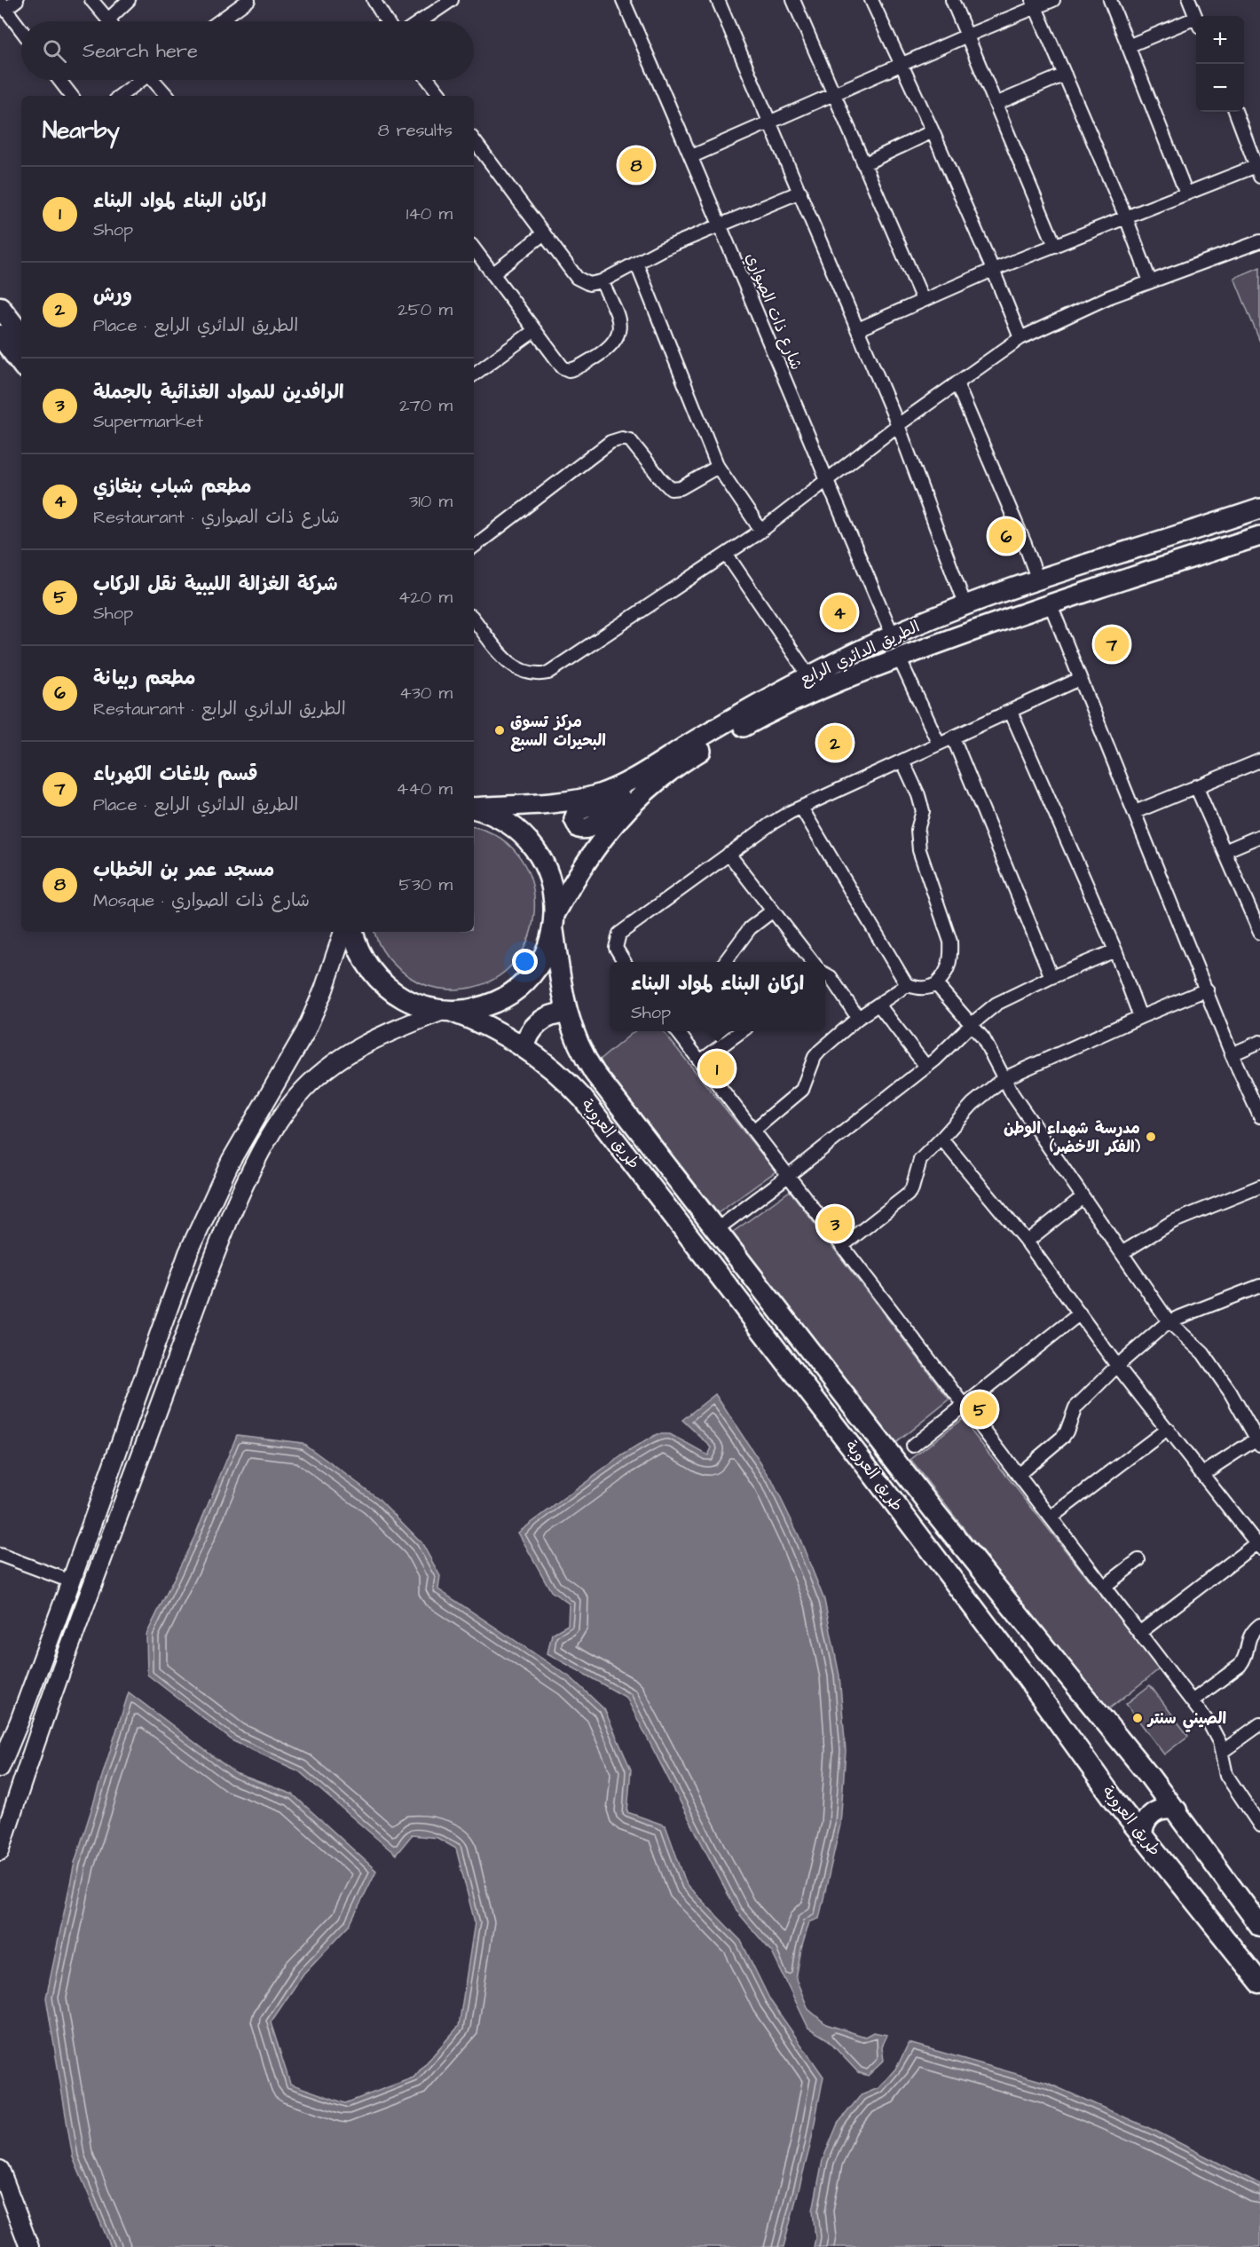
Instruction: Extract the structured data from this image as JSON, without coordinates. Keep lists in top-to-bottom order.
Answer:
{
  "streets": {
    "highway": ["طريق العروبة"],
    "main road": ["الطريق الدائري الرابع"],
    "street": ["شارع ذات الصواري"]
  },
  "crossings": [
    ["شارع ذات الصواري", "الطريق الدائري الرابع"],
    ["الطريق الدائري الرابع", "طريق العروبة"]
  ],
  "places": ["مركز تسوق البحيرات السبع", "مدرسة شهداء الوطن (الفكر الاخضر)", "الصيني سنتر"],
  "page": {
    "map_buttons": ["+", "−"],
    "search": "Search here",
    "heading": ["Nearby", "8 results"],
    "pins": [
      "8",
      "6",
      "4",
      "7",
      "2",
      "1",
      "3",
      "5"
    ],
    "list": [
      {
        "mark": "1",
        "name": "اركان البناء لمواد البناء",
        "note": "Shop",
        "value": "140 m"
      },
      {
        "mark": "2",
        "name": "ورش",
        "note": "Place · الطريق الدائري الرابع",
        "value": "250 m"
      },
      {
        "mark": "3",
        "name": "الرافدين للمواد الغذائية بالجملة",
        "note": "Supermarket",
        "value": "270 m"
      },
      {
        "mark": "4",
        "name": "مطعم شباب بنغازي",
        "note": "Restaurant · شارع ذات الصواري",
        "value": "310 m"
      },
      {
        "mark": "5",
        "name": "شركة الغزالة الليبية نقل الركاب",
        "note": "Shop",
        "value": "420 m"
      },
      {
        "mark": "6",
        "name": "مطعم ربيانة",
        "note": "Restaurant · الطريق الدائري الرابع",
        "value": "430 m"
      },
      {
        "mark": "7",
        "name": "قسم بلاغات الكهرباء",
        "note": "Place · الطريق الدائري الرابع",
        "value": "440 m"
      },
      {
        "mark": "8",
        "name": "مسجد عمر بن الخطاب",
        "note": "Mosque · شارع ذات الصواري",
        "value": "530 m"
      }
    ],
    "popup": ["اركان البناء لمواد البناء", "Shop"]
  }
}
